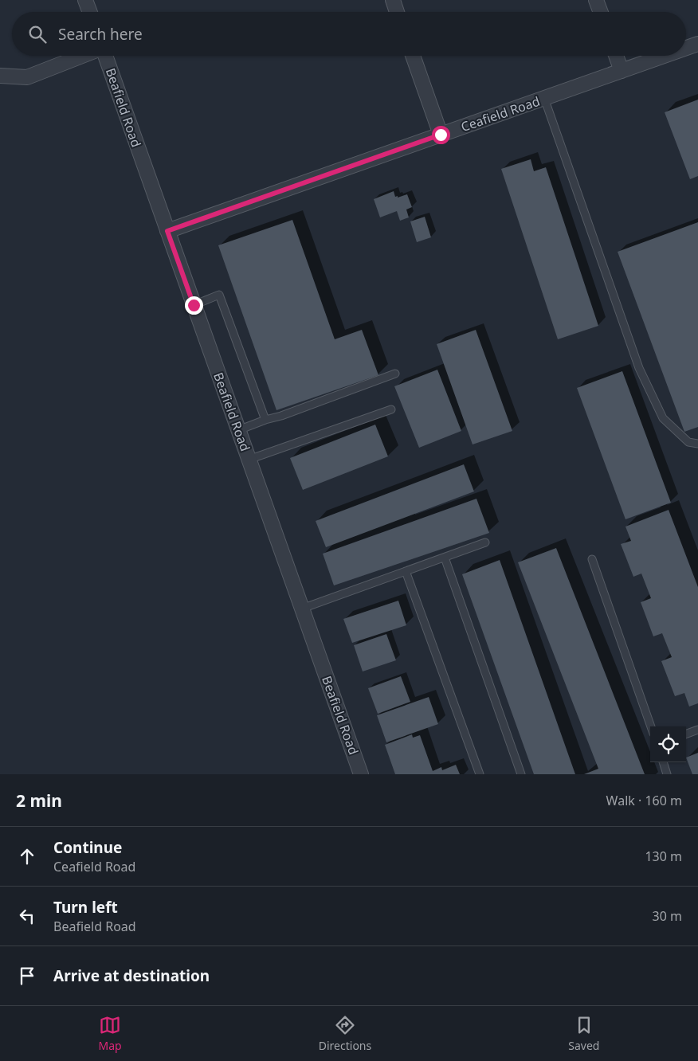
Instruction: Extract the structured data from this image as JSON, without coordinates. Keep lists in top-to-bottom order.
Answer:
{
  "streets": {
    "street": ["Beafield Road", "Ceafield Road"]
  },
  "crossings": [
    ["Beafield Road", "Ceafield Road"]
  ],
  "page": {
    "search": "Search here",
    "heading": ["2 min", "Walk · 160 m"],
    "list": [
      ["Continue", "Ceafield Road", "130 m"],
      ["Turn left", "Beafield Road", "30 m"],
      "Arrive at destination"
    ],
    "nav": ["Map", "Directions", "Saved"]
  }
}
